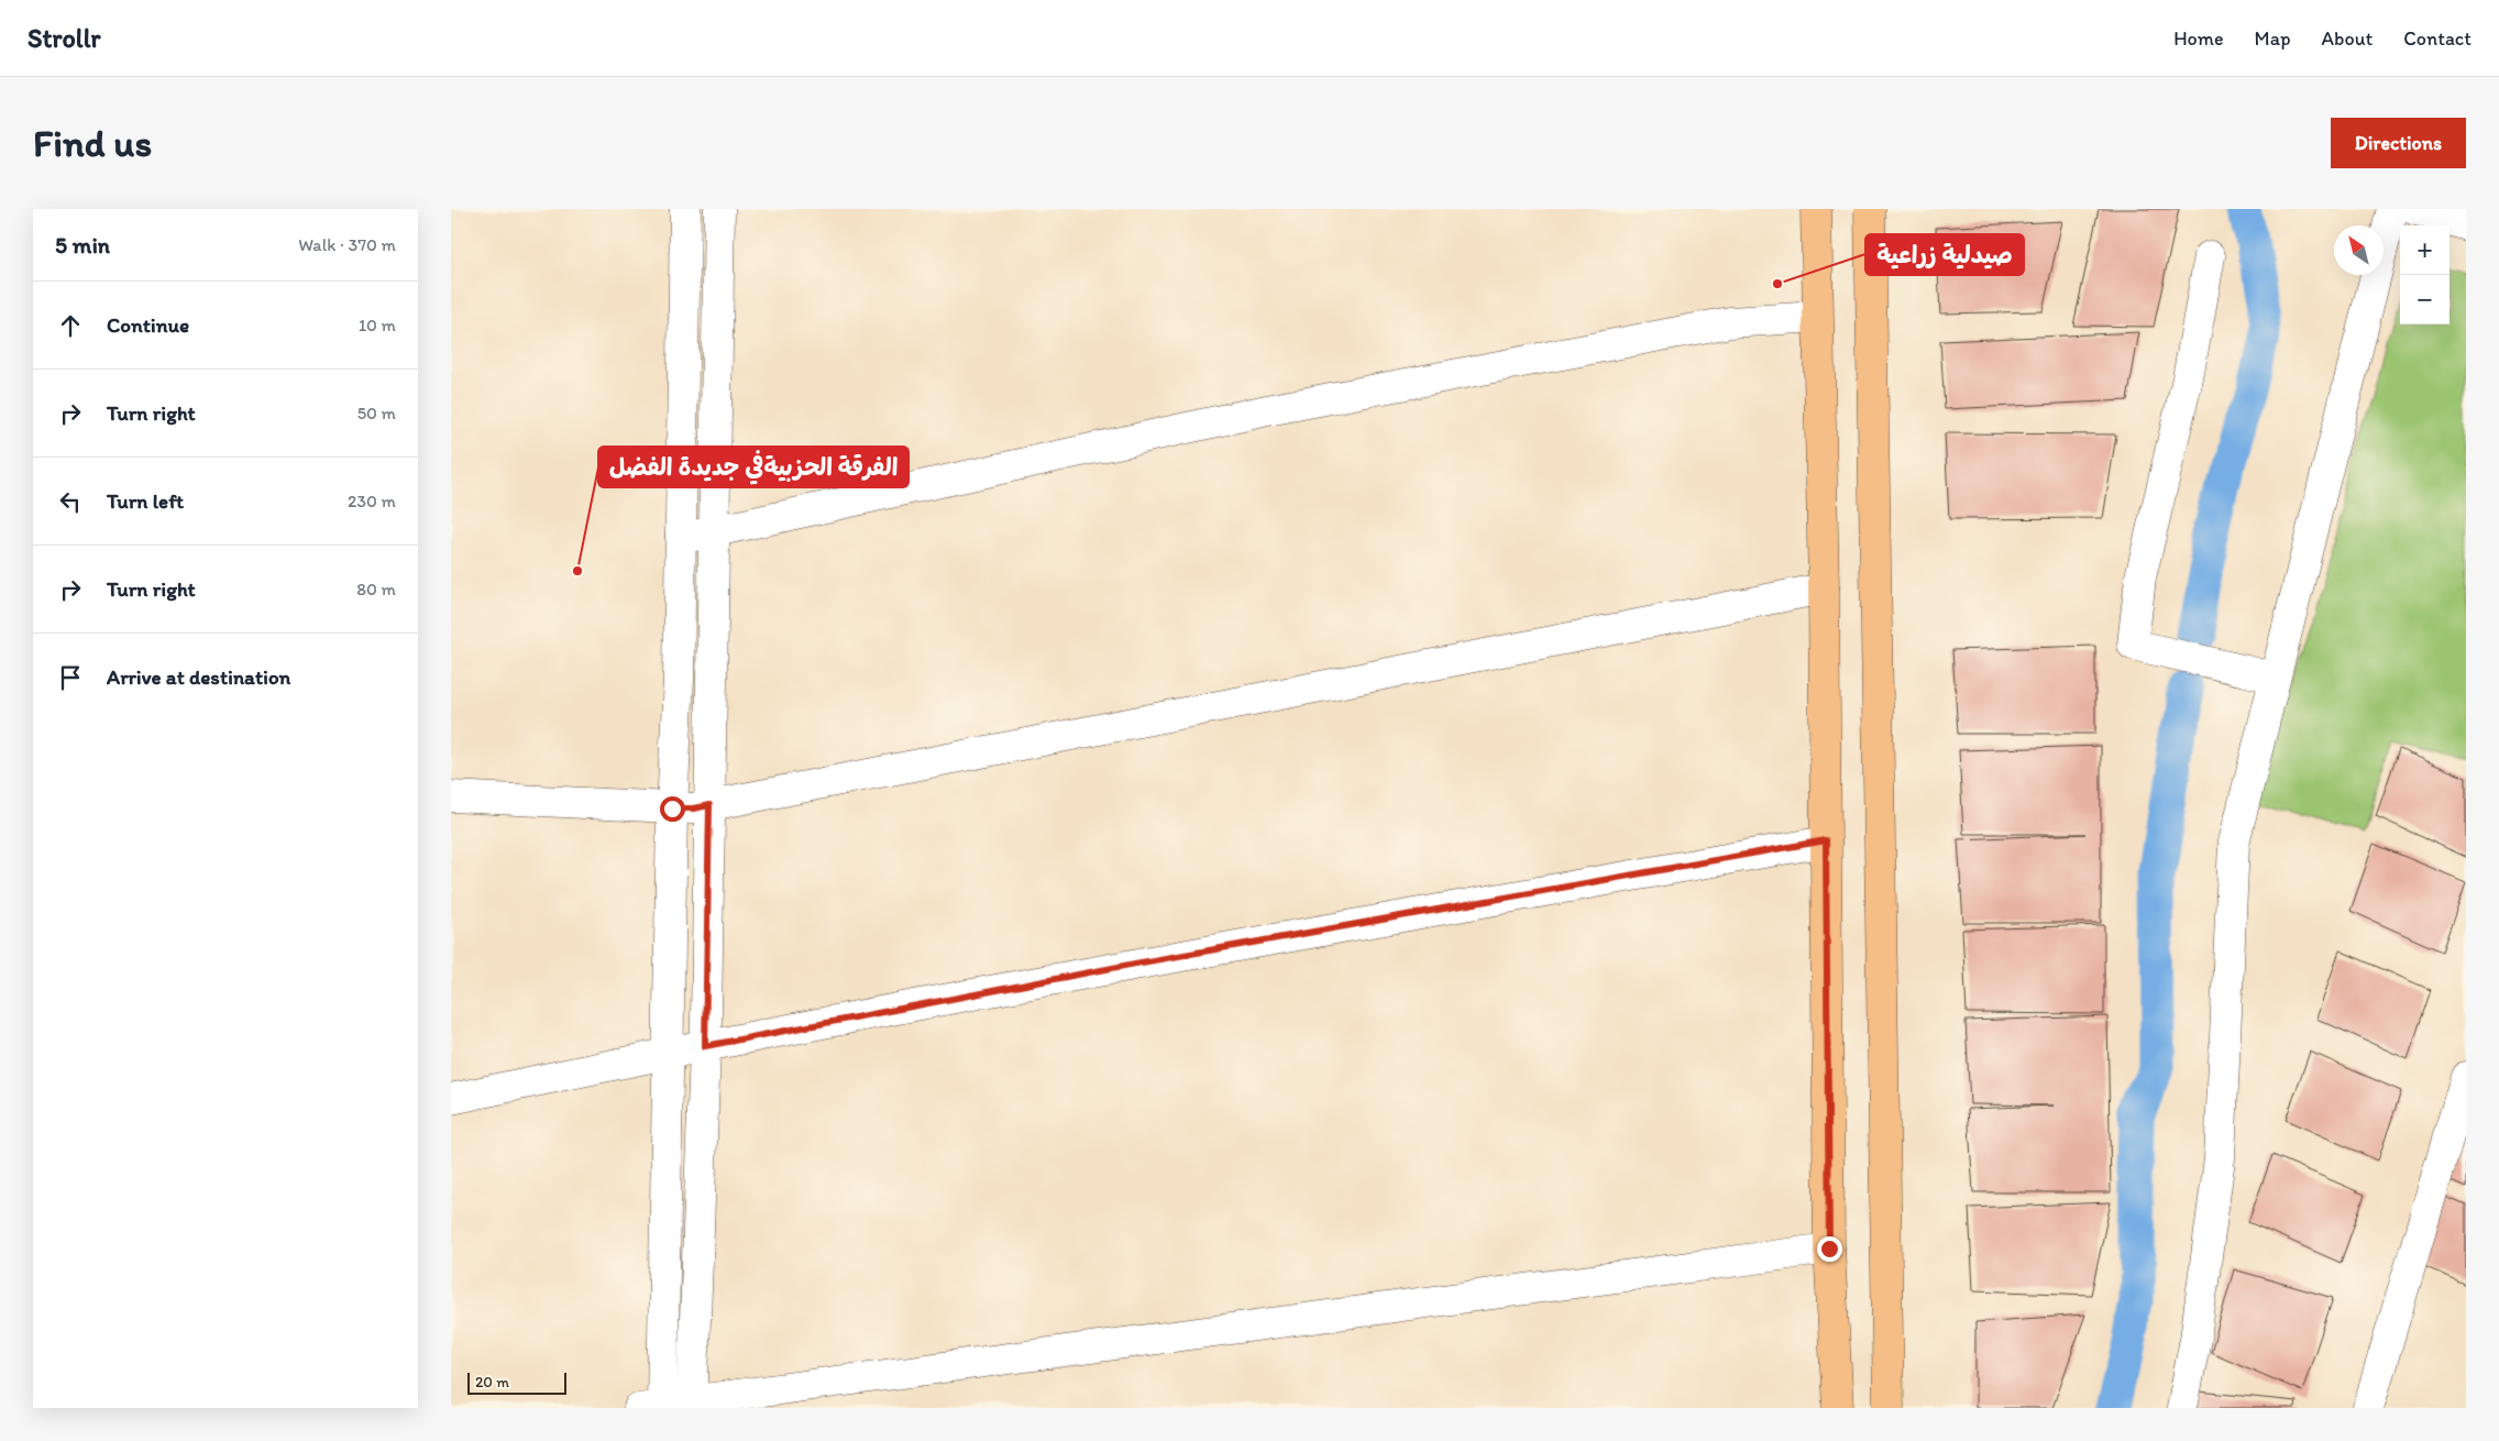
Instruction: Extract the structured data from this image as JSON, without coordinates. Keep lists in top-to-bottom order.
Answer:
{
  "places": ["صيدلية زراعية", "الفرقة الحزبيةفي جديدة الفضل"],
  "scale_bar": "20 m",
  "north": "top left",
  "page": {
    "header": "Strollr",
    "nav": [
      "Home",
      "Map",
      "About",
      "Contact"
    ],
    "buttons": "Directions",
    "title": "Find us",
    "heading": ["5 min", "Walk · 370 m"],
    "map_buttons": ["+", "−"],
    "list": [
      ["Continue", "10 m"],
      ["Turn right", "50 m"],
      ["Turn left", "230 m"],
      ["Turn right", "80 m"],
      "Arrive at destination"
    ],
    "scale": "20 m"
  }
}
